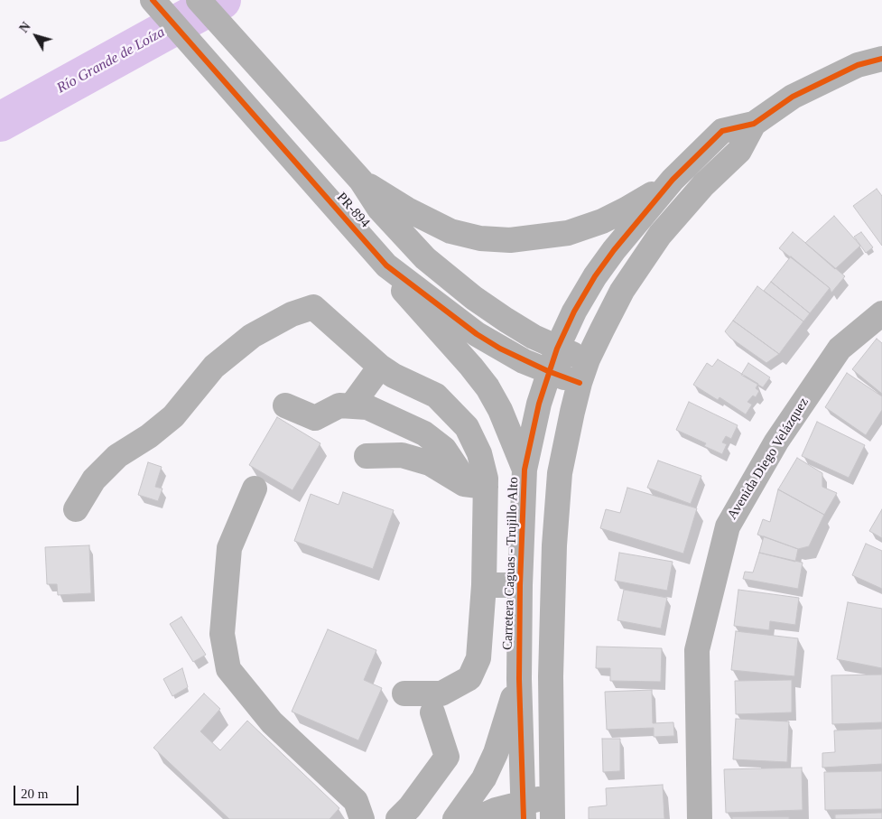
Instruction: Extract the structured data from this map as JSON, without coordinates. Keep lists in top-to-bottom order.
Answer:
{
  "streets": {
    "street": ["PR-894", "Avenida Diego Velázquez", "Carretera Caguas - Trujillo Alto"]
  },
  "crossings": [
    ["PR-894", "Carretera Caguas - Trujillo Alto"]
  ],
  "water": ["Río Grande de Loíza"],
  "scale_bar": "20 m",
  "north": "top left"
}
